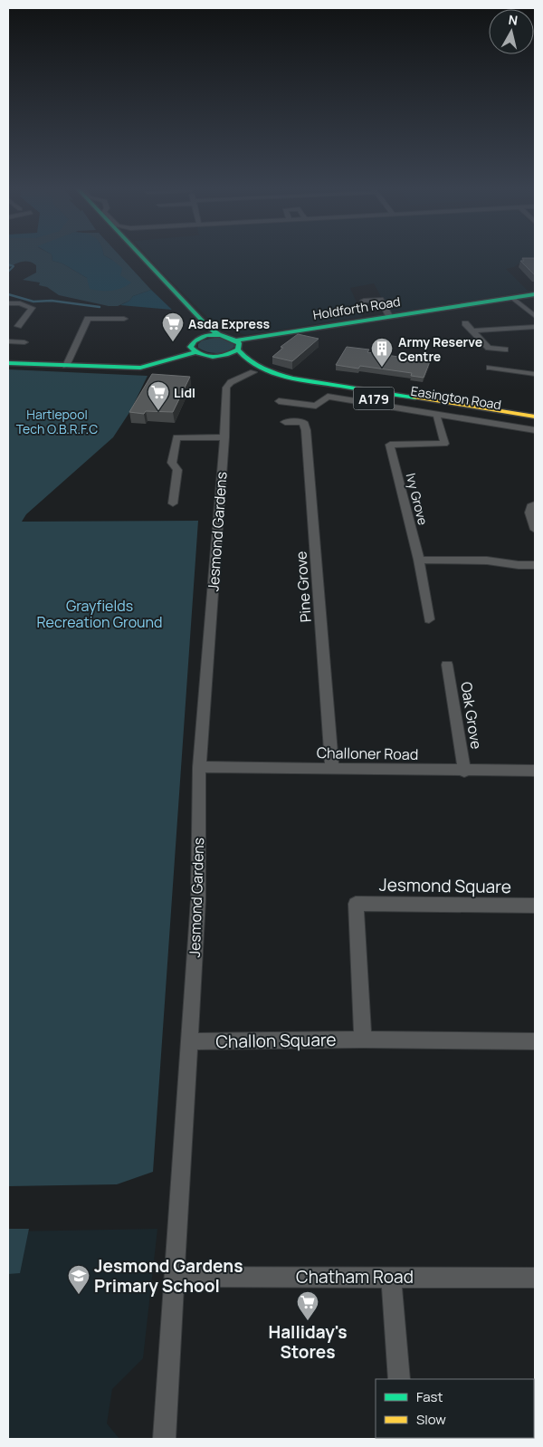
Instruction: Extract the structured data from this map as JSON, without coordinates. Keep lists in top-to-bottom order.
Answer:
{
  "streets": {
    "main road": ["Holdforth Road", "Easington Road", "A179"],
    "street": [
      "Ivy Grove",
      "Jesmond Gardens",
      "Pine Grove",
      "Oak Grove",
      "Challoner Road",
      "Jesmond Square",
      "Challon Square",
      "Chatham Road"
    ]
  },
  "crossings": [
    ["Holdforth Road", "Easington Road"],
    ["Easington Road", "Ivy Grove"],
    ["Easington Road", "Jesmond Gardens"],
    ["Jesmond Gardens", "Challoner Road"],
    ["Jesmond Gardens", "Challon Square"],
    ["Jesmond Gardens", "Chatham Road"],
    ["Pine Grove", "Challoner Road"],
    ["Oak Grove", "Challoner Road"],
    ["Jesmond Square", "Challon Square"]
  ],
  "parks": ["Hartlepool Tech O.B.R.F.C", "Grayfields Recreation Ground"],
  "places": {
    "supermarket": ["Asda Express", "Lidl", "Halliday's Stores"],
    "building": ["Army Reserve Centre"],
    "school or university": ["Jesmond Gardens Primary School"]
  },
  "legend": ["Fast", "Slow"],
  "north": "top"
}
